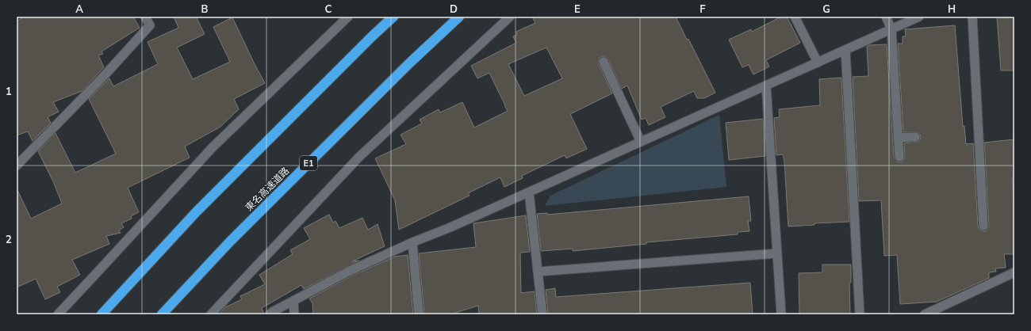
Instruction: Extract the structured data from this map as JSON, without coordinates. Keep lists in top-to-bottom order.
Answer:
{
  "streets": {
    "highway": ["E1", "東名高速道路"]
  },
  "grid": {
    "columns": [
      "A",
      "B",
      "C",
      "D",
      "E",
      "F",
      "G",
      "H"
    ],
    "rows": ["1", "2"]
  }
}
